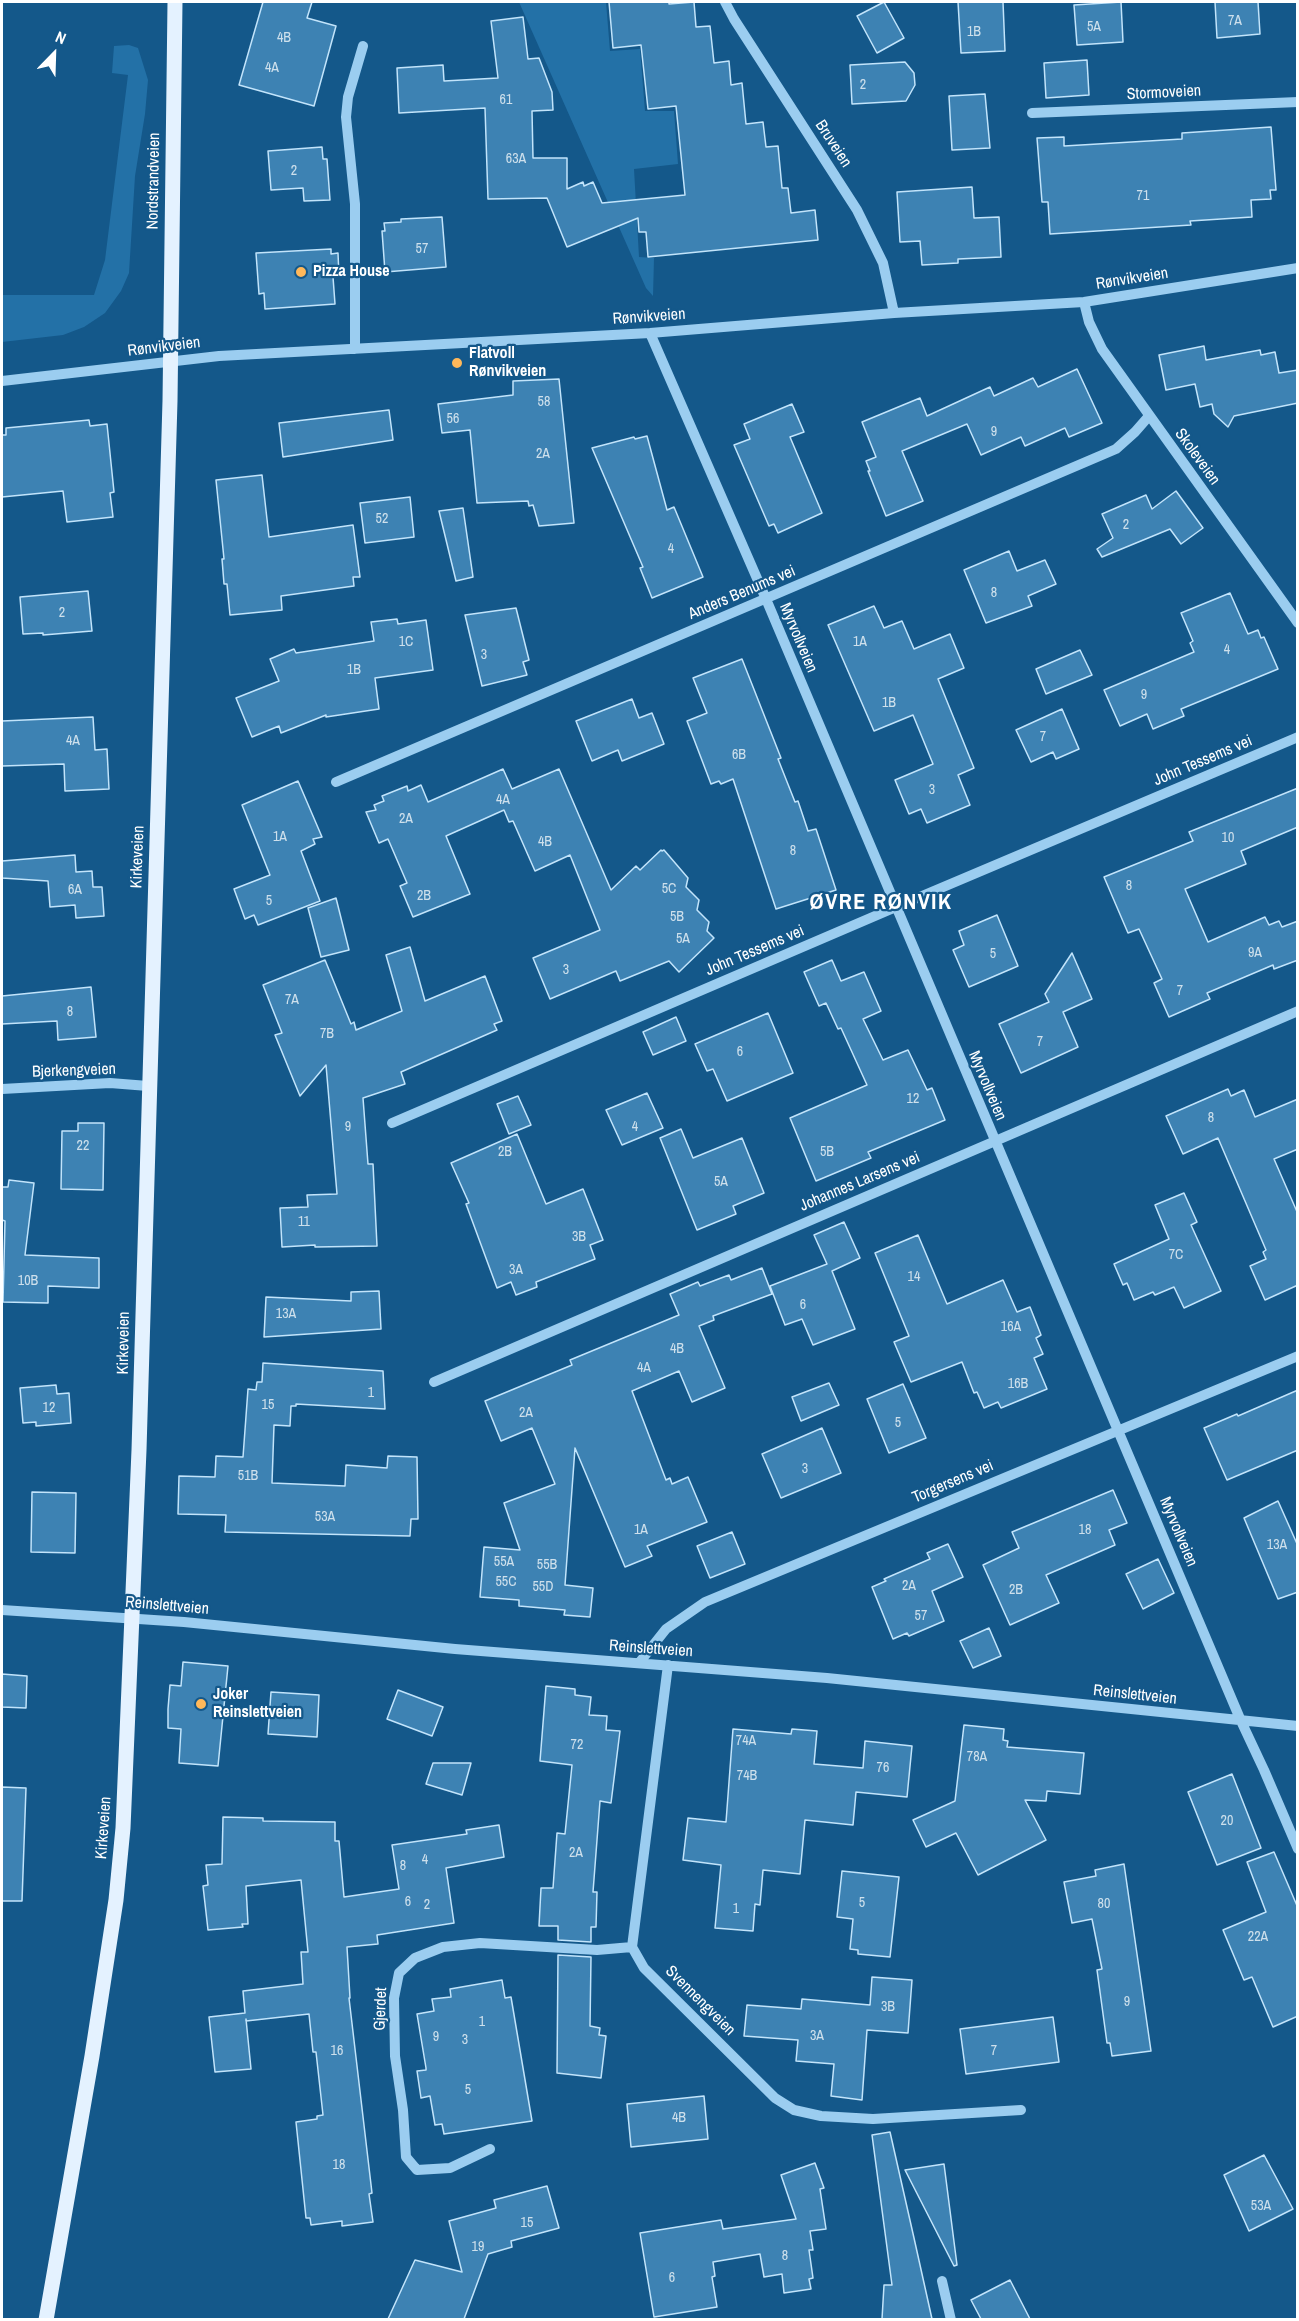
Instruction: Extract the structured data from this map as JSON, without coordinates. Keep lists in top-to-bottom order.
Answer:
{
  "streets": {
    "main road": ["Nordstrandveien", "Kirkeveien"],
    "street": [
      "Stormoveien",
      "Bruveien",
      "Rønvikveien",
      "Skoleveien",
      "Anders Benums vei",
      "Myrvollveien",
      "John Tessems vei",
      "Bjerkengveien",
      "Johannes Larsens vei",
      "Torgersens vei",
      "Reinslettveien",
      "Svennengveien",
      "Gjerdet"
    ]
  },
  "crossings": [
    ["Bruveien", "Rønvikveien"],
    ["Nordstrandveien", "Rønvikveien"],
    ["Nordstrandveien", "Kirkeveien"],
    ["Rønvikveien", "Skoleveien"],
    ["Rønvikveien", "Myrvollveien"],
    ["Rønvikveien", "Kirkeveien"],
    ["Skoleveien", "Anders Benums vei"],
    ["Anders Benums vei", "Myrvollveien"],
    ["Myrvollveien", "John Tessems vei"],
    ["Myrvollveien", "Johannes Larsens vei"],
    ["Myrvollveien", "Torgersens vei"],
    ["Myrvollveien", "Reinslettveien"],
    ["Kirkeveien", "Bjerkengveien"],
    ["Kirkeveien", "Reinslettveien"],
    ["Torgersens vei", "Reinslettveien"],
    ["Svennengveien", "Gjerdet"]
  ],
  "districts": ["ØVRE RØNVIK"],
  "places": ["Pizza House", "Flatvoll Rønvikveien", "Joker Reinslettveien"],
  "house_numbers": [
    "7A",
    "5A",
    "1B",
    "4B",
    "4A",
    "2",
    "61",
    "63A",
    "2",
    "71",
    "57",
    "58",
    "56",
    "9",
    "2A",
    "52",
    "2",
    "4",
    "8",
    "2",
    "1C",
    "1A",
    "4",
    "3",
    "1B",
    "9",
    "1B",
    "7",
    "4A",
    "6B",
    "3",
    "4A",
    "2A",
    "1A",
    "10",
    "4B",
    "8",
    "8",
    "5C",
    "6A",
    "2B",
    "5",
    "5B",
    "5A",
    "9A",
    "5",
    "3",
    "7",
    "7A",
    "8",
    "7B",
    "7",
    "6",
    "12",
    "8",
    "9",
    "4",
    "22",
    "2B",
    "5B",
    "5A",
    "11",
    "3B",
    "7C",
    "3A",
    "14",
    "10B",
    "6",
    "13A",
    "16A",
    "4B",
    "4A",
    "16B",
    "1",
    "15",
    "12",
    "2A",
    "5",
    "3",
    "51B",
    "53A",
    "1A",
    "18",
    "13A",
    "55A",
    "55B",
    "55C",
    "2A",
    "55D",
    "2B",
    "57",
    "74A",
    "72",
    "78A",
    "76",
    "74B",
    "20",
    "2A",
    "4",
    "8",
    "6",
    "5",
    "80",
    "2",
    "1",
    "22A",
    "9",
    "3B",
    "1",
    "3A",
    "9",
    "3",
    "16",
    "7",
    "5",
    "4B",
    "18",
    "53A",
    "15",
    "19",
    "8",
    "6"
  ],
  "north": "top right"
}
